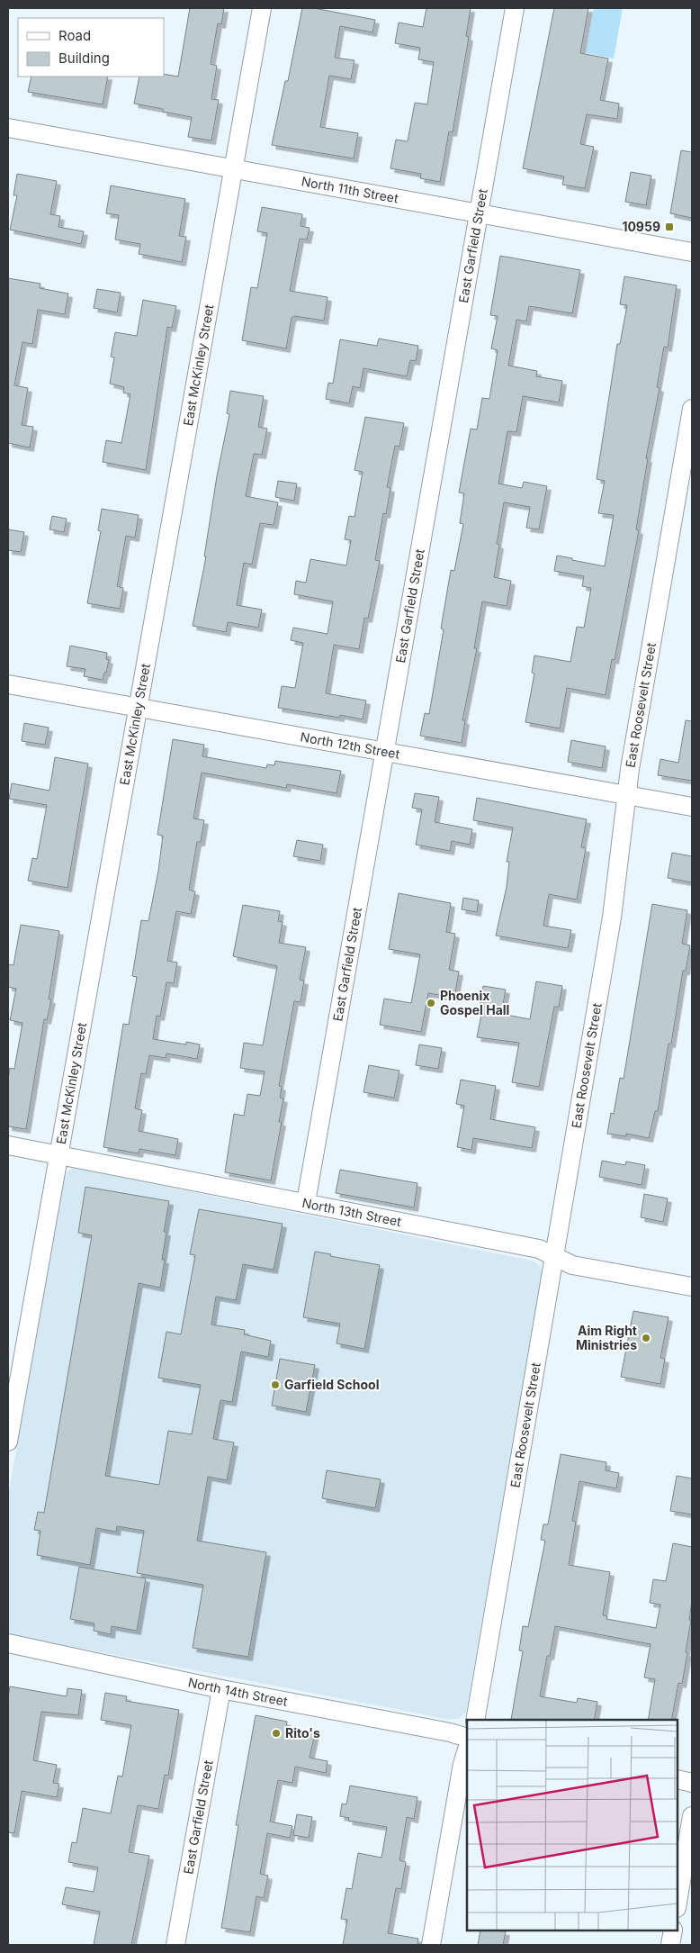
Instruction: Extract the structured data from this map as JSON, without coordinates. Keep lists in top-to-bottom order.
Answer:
{
  "streets": {
    "street": [
      "North 11th Street",
      "East Garfield Street",
      "East McKinley Street",
      "East Roosevelt Street",
      "North 12th Street",
      "North 13th Street",
      "North 14th Street"
    ]
  },
  "crossings": [
    ["North 11th Street", "East Garfield Street"],
    ["North 11th Street", "East McKinley Street"],
    ["East Garfield Street", "North 12th Street"],
    ["East Garfield Street", "North 13th Street"],
    ["East Garfield Street", "North 14th Street"],
    ["East McKinley Street", "North 12th Street"],
    ["East McKinley Street", "North 13th Street"],
    ["East Roosevelt Street", "North 12th Street"],
    ["East Roosevelt Street", "North 13th Street"]
  ],
  "places": {
    "transit": ["10959"],
    "other": [
      "Phoenix Gospel Hall",
      "Aim Right Ministries",
      "Garfield School",
      "Rito's"
    ]
  },
  "legend": ["Road", "Building"]
}
